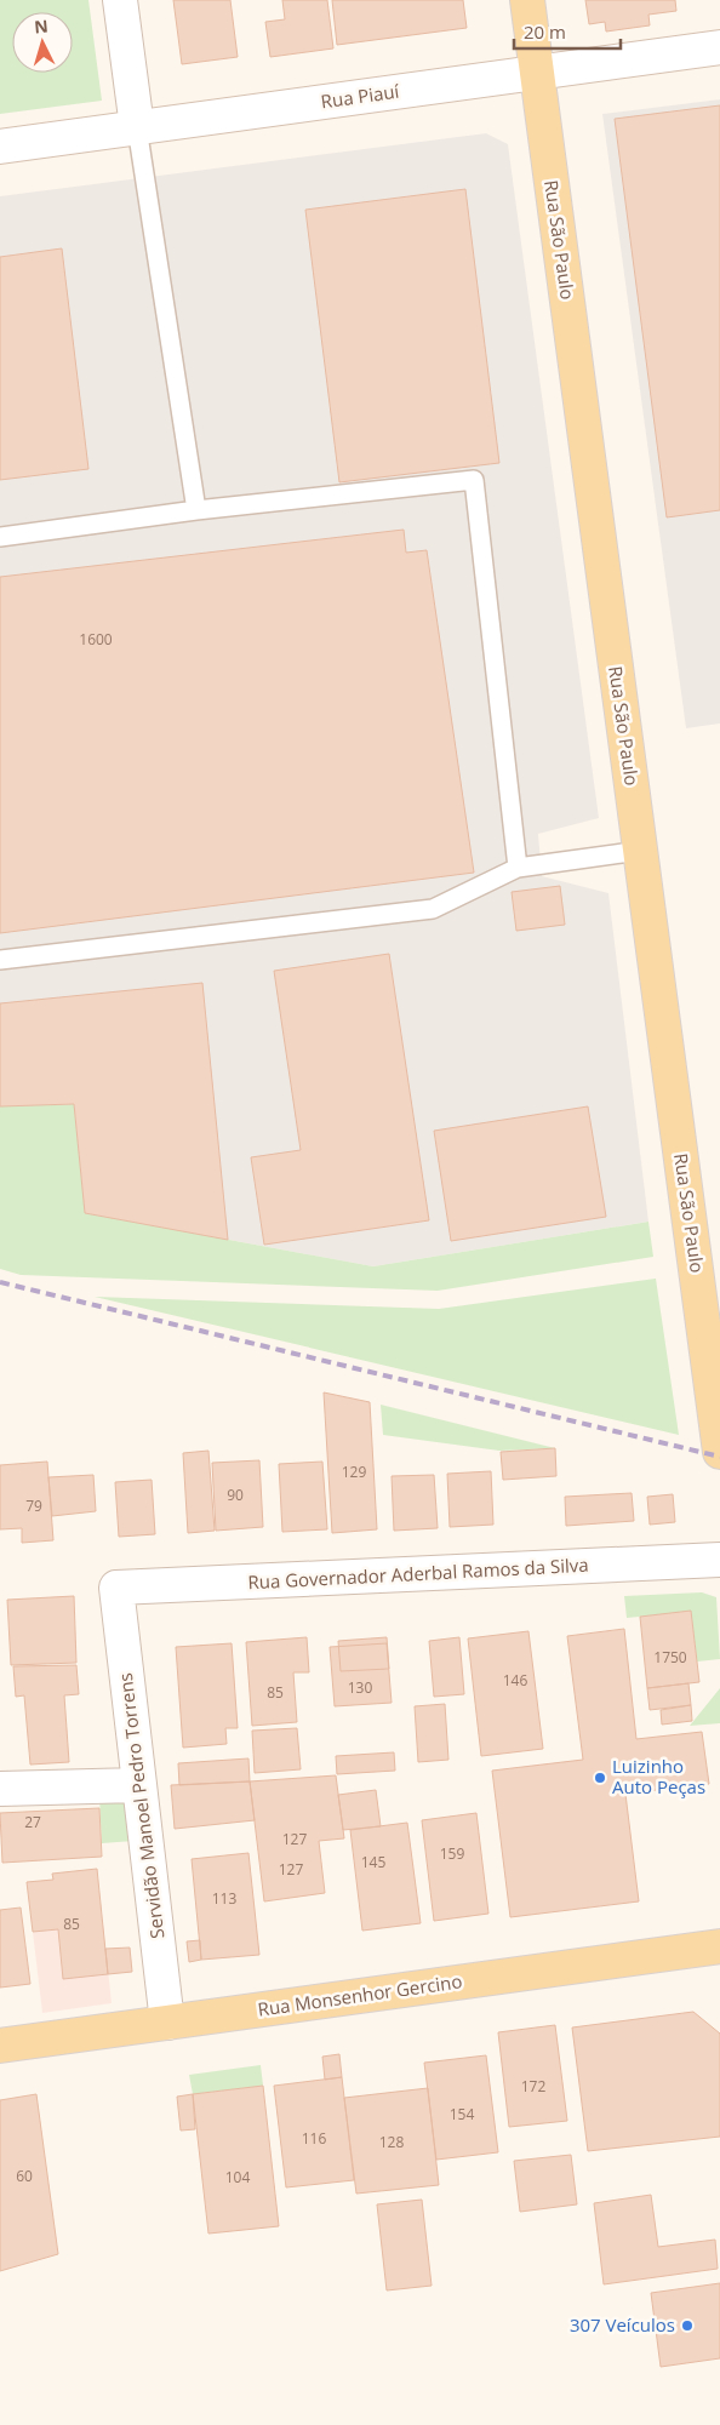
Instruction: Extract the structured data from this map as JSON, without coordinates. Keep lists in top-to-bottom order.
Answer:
{
  "streets": {
    "main road": ["Rua São Paulo", "Rua Monsenhor Gercino"],
    "street": ["Rua Piauí", "Rua Governador Aderbal Ramos da Silva", "Servidão Manoel Pedro Torrens"]
  },
  "crossings": [
    ["Rua Piauí", "Rua São Paulo"],
    ["Rua Governador Aderbal Ramos da Silva", "Servidão Manoel Pedro Torrens"],
    ["Servidão Manoel Pedro Torrens", "Rua Monsenhor Gercino"]
  ],
  "places": ["Luizinho Auto Peças", "307 Veículos"],
  "house_numbers": [
    "1600",
    "129",
    "90",
    "79",
    "1750",
    "146",
    "130",
    "85",
    "27",
    "127",
    "159",
    "145",
    "127",
    "113",
    "85",
    "172",
    "154",
    "116",
    "128",
    "60",
    "104"
  ],
  "scale_bar": "20 m",
  "north": "top"
}
